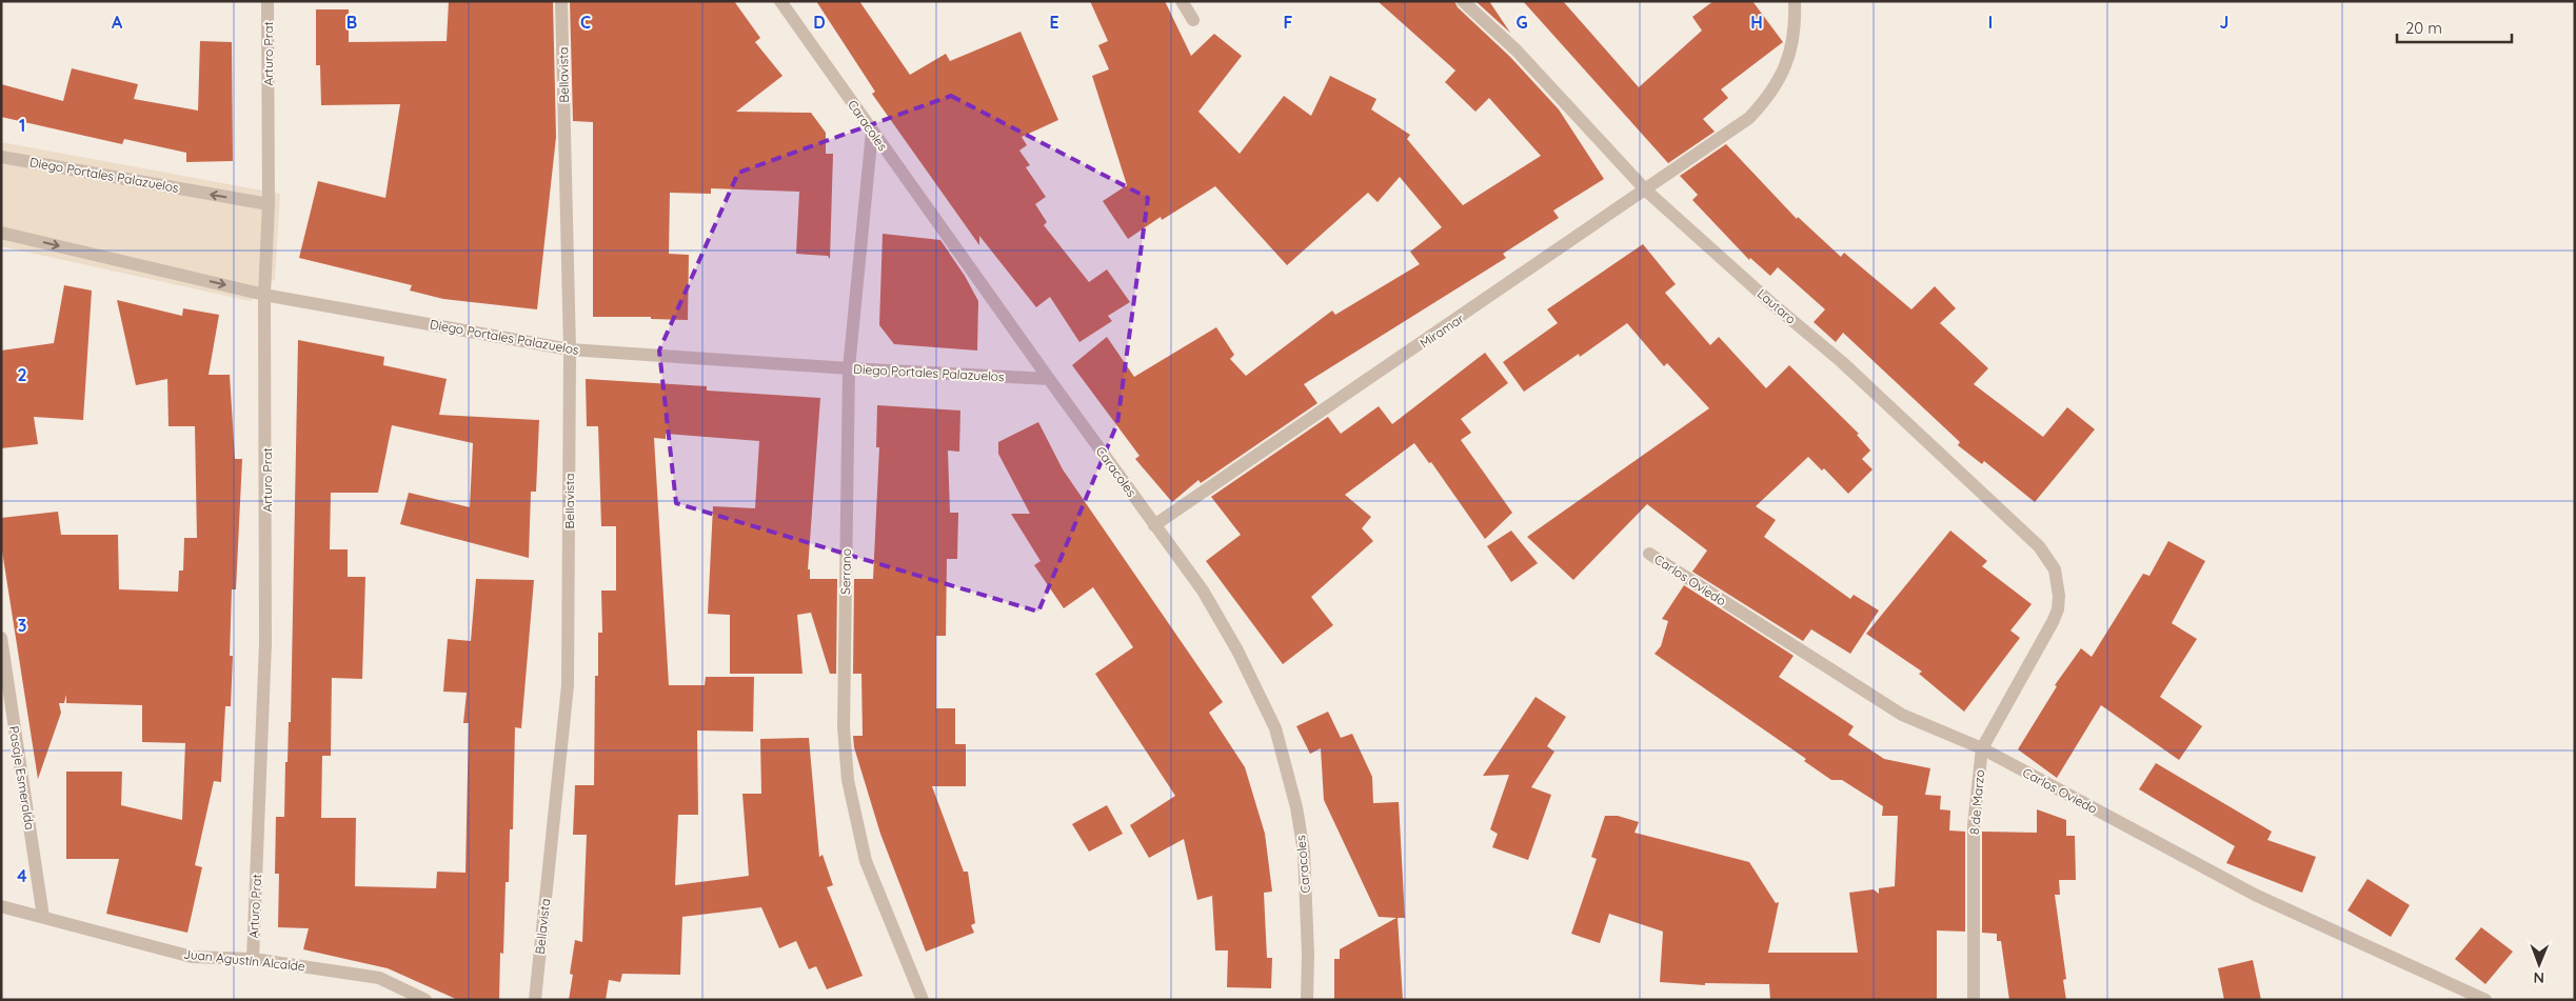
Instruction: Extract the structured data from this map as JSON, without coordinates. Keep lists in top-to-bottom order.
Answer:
{
  "streets": {
    "street": [
      "Arturo Prat",
      "Bellavista",
      "Caracoles",
      "Diego Portales Palazuelos",
      "Lautaro",
      "Miramar",
      "Serrano",
      "Carlos Oviedo",
      "Pasaje Esmeralda",
      "8 de Marzo",
      "Juan Agustín Alcalde"
    ]
  },
  "crossings": [
    ["Arturo Prat", "Diego Portales Palazuelos"],
    ["Arturo Prat", "Juan Agustín Alcalde"],
    ["Bellavista", "Diego Portales Palazuelos"],
    ["Caracoles", "Diego Portales Palazuelos"],
    ["Caracoles", "Miramar"],
    ["Caracoles", "Serrano"],
    ["Diego Portales Palazuelos", "Serrano"],
    ["Lautaro", "Miramar"],
    ["Lautaro", "8 de Marzo"],
    ["Carlos Oviedo", "8 de Marzo"],
    ["Pasaje Esmeralda", "Juan Agustín Alcalde"]
  ],
  "scale_bar": "20 m",
  "north": "bottom",
  "grid": {
    "columns": [
      "A",
      "B",
      "C",
      "D",
      "E",
      "F",
      "G",
      "H",
      "I",
      "J"
    ],
    "rows": [
      "1",
      "2",
      "3",
      "4"
    ]
  }
}
